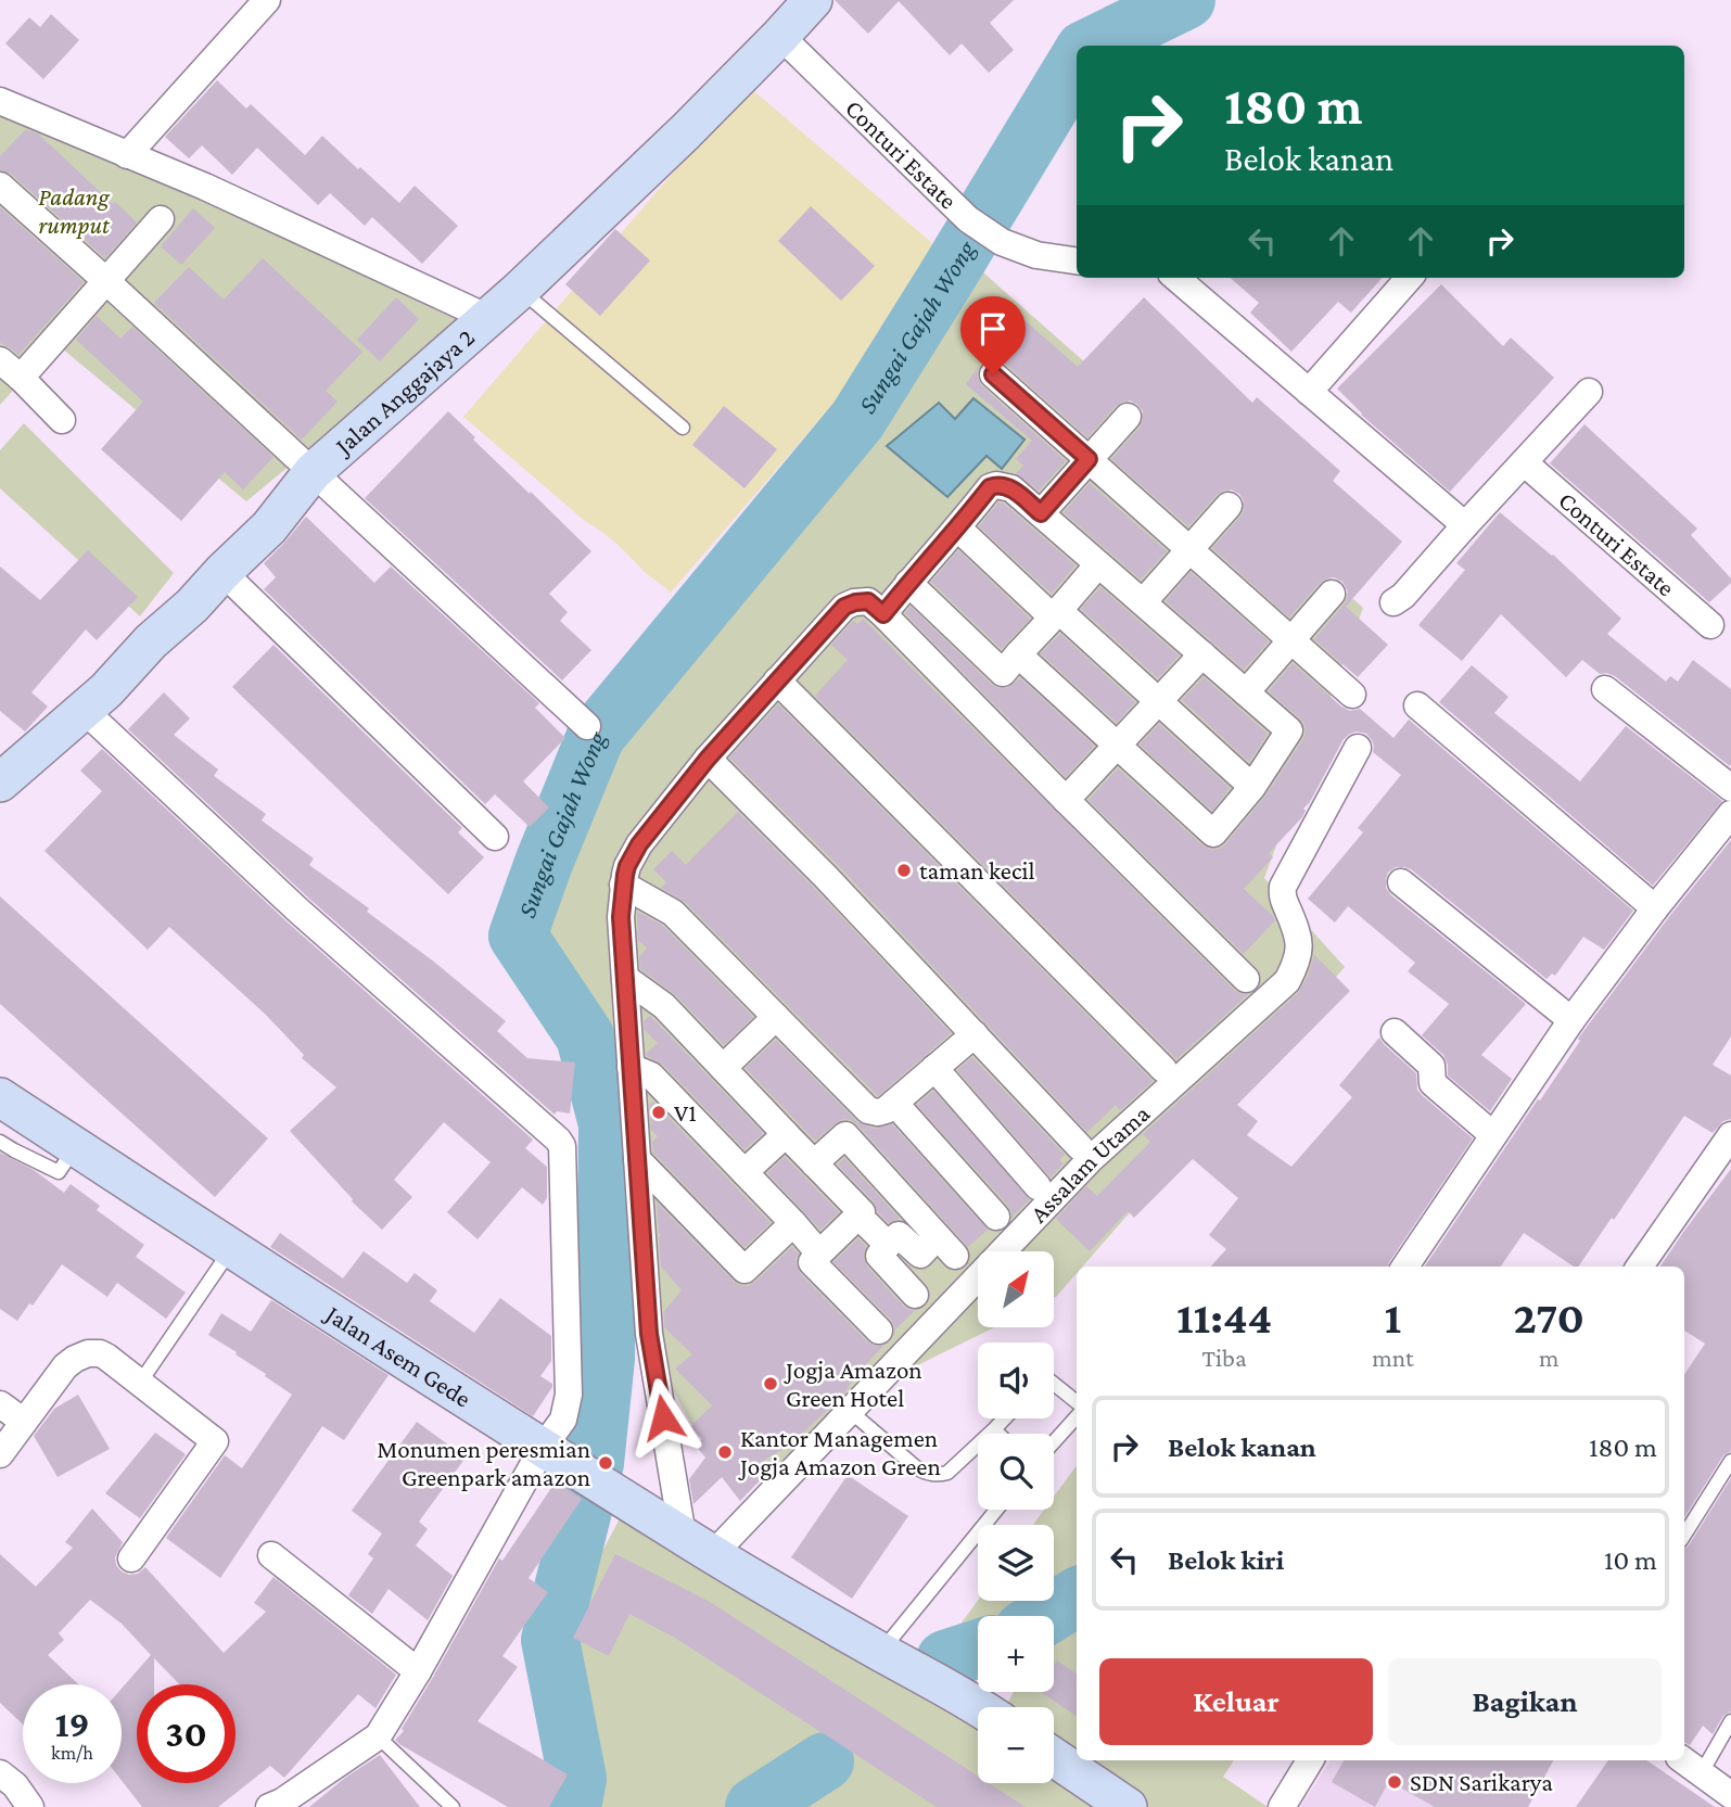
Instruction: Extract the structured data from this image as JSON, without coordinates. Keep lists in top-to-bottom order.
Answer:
{
  "streets": {
    "street": [
      "Conturi Estate",
      "Jalan Anggajaya 2",
      "Assalam Utama",
      "Jalan Asem Gede"
    ]
  },
  "crossings": [
    ["Conturi Estate", "Jalan Anggajaya 2"],
    ["Assalam Utama", "Jalan Asem Gede"]
  ],
  "water": ["Sungai Gajah Wong"],
  "parks": ["Padang rumput"],
  "places": [
    "taman kecil",
    "V1",
    "Jogja Amazon Green Hotel",
    "Kantor Managemen Jogja Amazon Green",
    "Monumen peresmian Greenpark amazon",
    "SDN Sarikarya"
  ],
  "north": "top right",
  "page": {
    "turn": ["180 m", "Belok kanan"],
    "map_buttons": ["+", "−"],
    "eta": [
      "11:44",
      "Tiba",
      "1",
      "mnt",
      "270",
      "m"
    ],
    "list": [
      {
        "name": "Belok kanan",
        "value": "180 m"
      },
      {
        "name": "Belok kiri",
        "value": "10 m"
      }
    ],
    "buttons": ["Keluar", "Bagikan"],
    "speed": "19 km/h",
    "limit": "30"
  }
}
